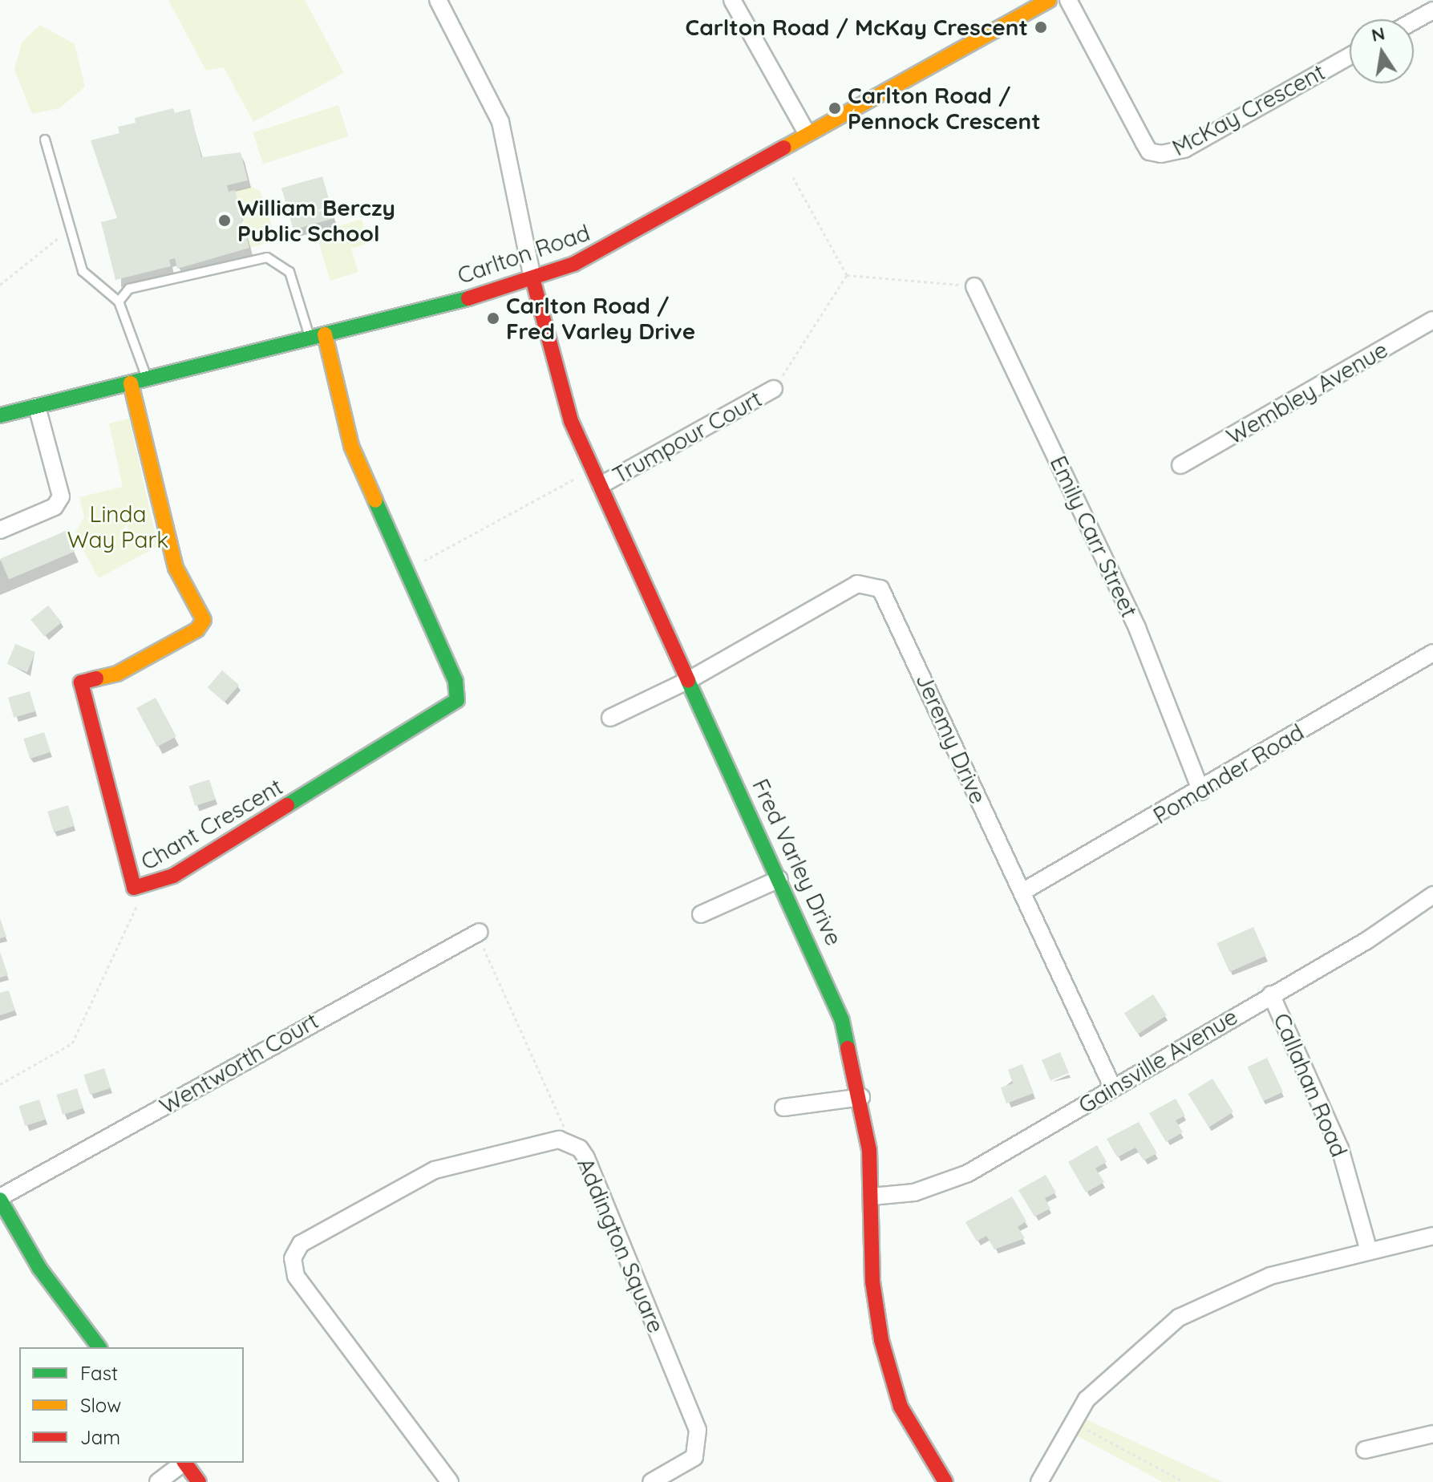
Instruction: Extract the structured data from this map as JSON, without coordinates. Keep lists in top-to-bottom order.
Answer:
{
  "streets": {
    "street": [
      "McKay Crescent",
      "Carlton Road",
      "Wembley Avenue",
      "Trumpour Court",
      "Emily Carr Street",
      "Jeremy Drive",
      "Pomander Road",
      "Chant Crescent",
      "Fred Varley Drive",
      "Gainsville Avenue",
      "Wentworth Court",
      "Callahan Road",
      "Addington Square"
    ]
  },
  "crossings": [
    ["Carlton Road", "Chant Crescent"],
    ["Carlton Road", "Fred Varley Drive"],
    ["Trumpour Court", "Fred Varley Drive"],
    ["Emily Carr Street", "Pomander Road"],
    ["Jeremy Drive", "Pomander Road"],
    ["Jeremy Drive", "Fred Varley Drive"],
    ["Jeremy Drive", "Gainsville Avenue"],
    ["Fred Varley Drive", "Gainsville Avenue"],
    ["Gainsville Avenue", "Callahan Road"]
  ],
  "parks": ["Linda Way Park"],
  "places": [
    "Carlton Road / McKay Crescent",
    "Carlton Road / Pennock Crescent",
    "William Berczy Public School",
    "Carlton Road / Fred Varley Drive"
  ],
  "legend": ["Fast", "Slow", "Jam"],
  "north": "top"
}
